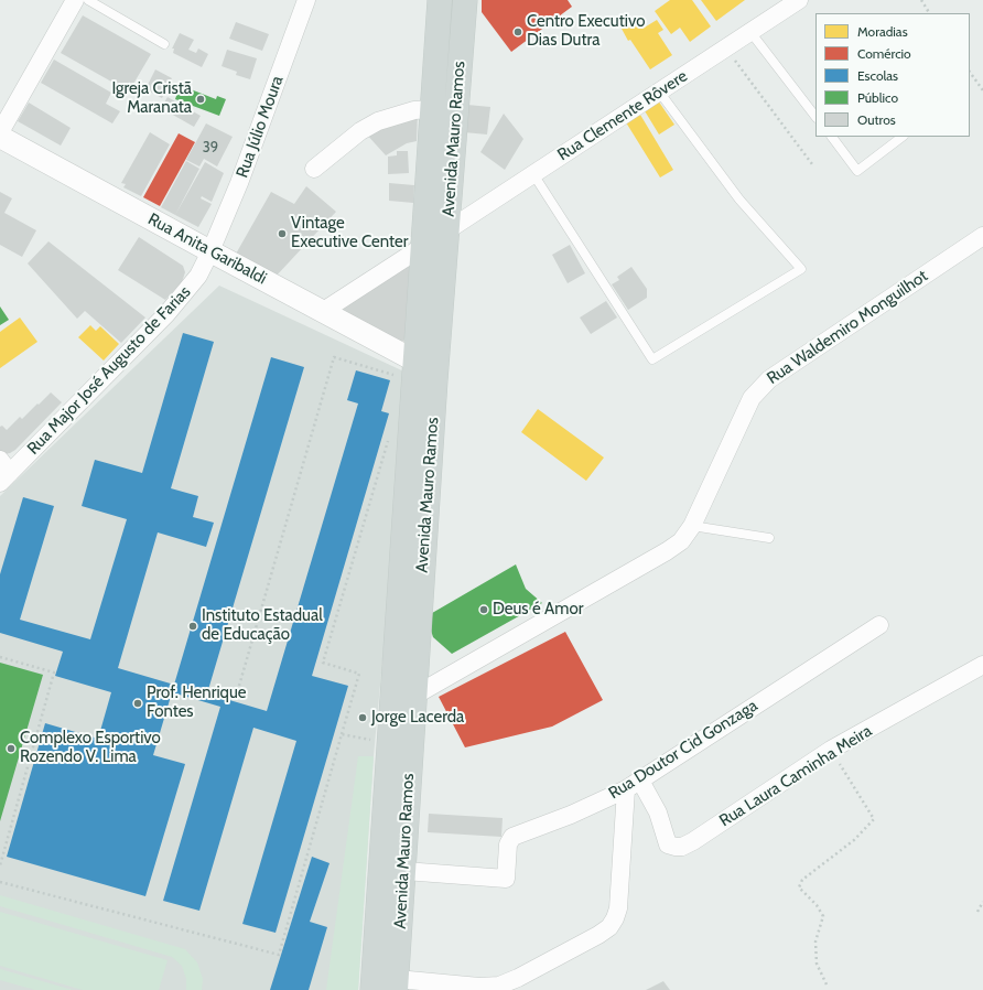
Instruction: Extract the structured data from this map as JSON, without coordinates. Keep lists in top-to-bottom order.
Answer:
{
  "streets": {
    "main road": ["Avenida Mauro Ramos"],
    "street": [
      "Rua Clemente Rôvere",
      "Rua Júlio Moura",
      "Rua Anita Garibaldi",
      "Rua Waldemiro Monguilhot",
      "Rua Major José Augusto de Farias",
      "Rua Doutor Cid Gonzaga",
      "Rua Laura Caminha Meira"
    ]
  },
  "crossings": [
    ["Rua Clemente Rôvere", "Avenida Mauro Ramos"],
    ["Rua Júlio Moura", "Rua Anita Garibaldi"],
    ["Rua Júlio Moura", "Rua Major José Augusto de Farias"],
    ["Avenida Mauro Ramos", "Rua Anita Garibaldi"],
    ["Avenida Mauro Ramos", "Rua Waldemiro Monguilhot"],
    ["Avenida Mauro Ramos", "Rua Doutor Cid Gonzaga"],
    ["Rua Anita Garibaldi", "Rua Major José Augusto de Farias"],
    ["Rua Doutor Cid Gonzaga", "Rua Laura Caminha Meira"]
  ],
  "places": [
    "Centro Executivo Dias Dutra",
    "Igreja Cristã Maranata",
    "Vintage Executive Center",
    "Deus é Amor",
    "Instituto Estadual de Educação",
    "Prof. Henrique Fontes",
    "Jorge Lacerda",
    "Complexo Esportivo Rozendo V. Lima"
  ],
  "house_numbers": ["39"],
  "legend": [
    "Moradias",
    "Comércio",
    "Escolas",
    "Público",
    "Outros"
  ]
}
